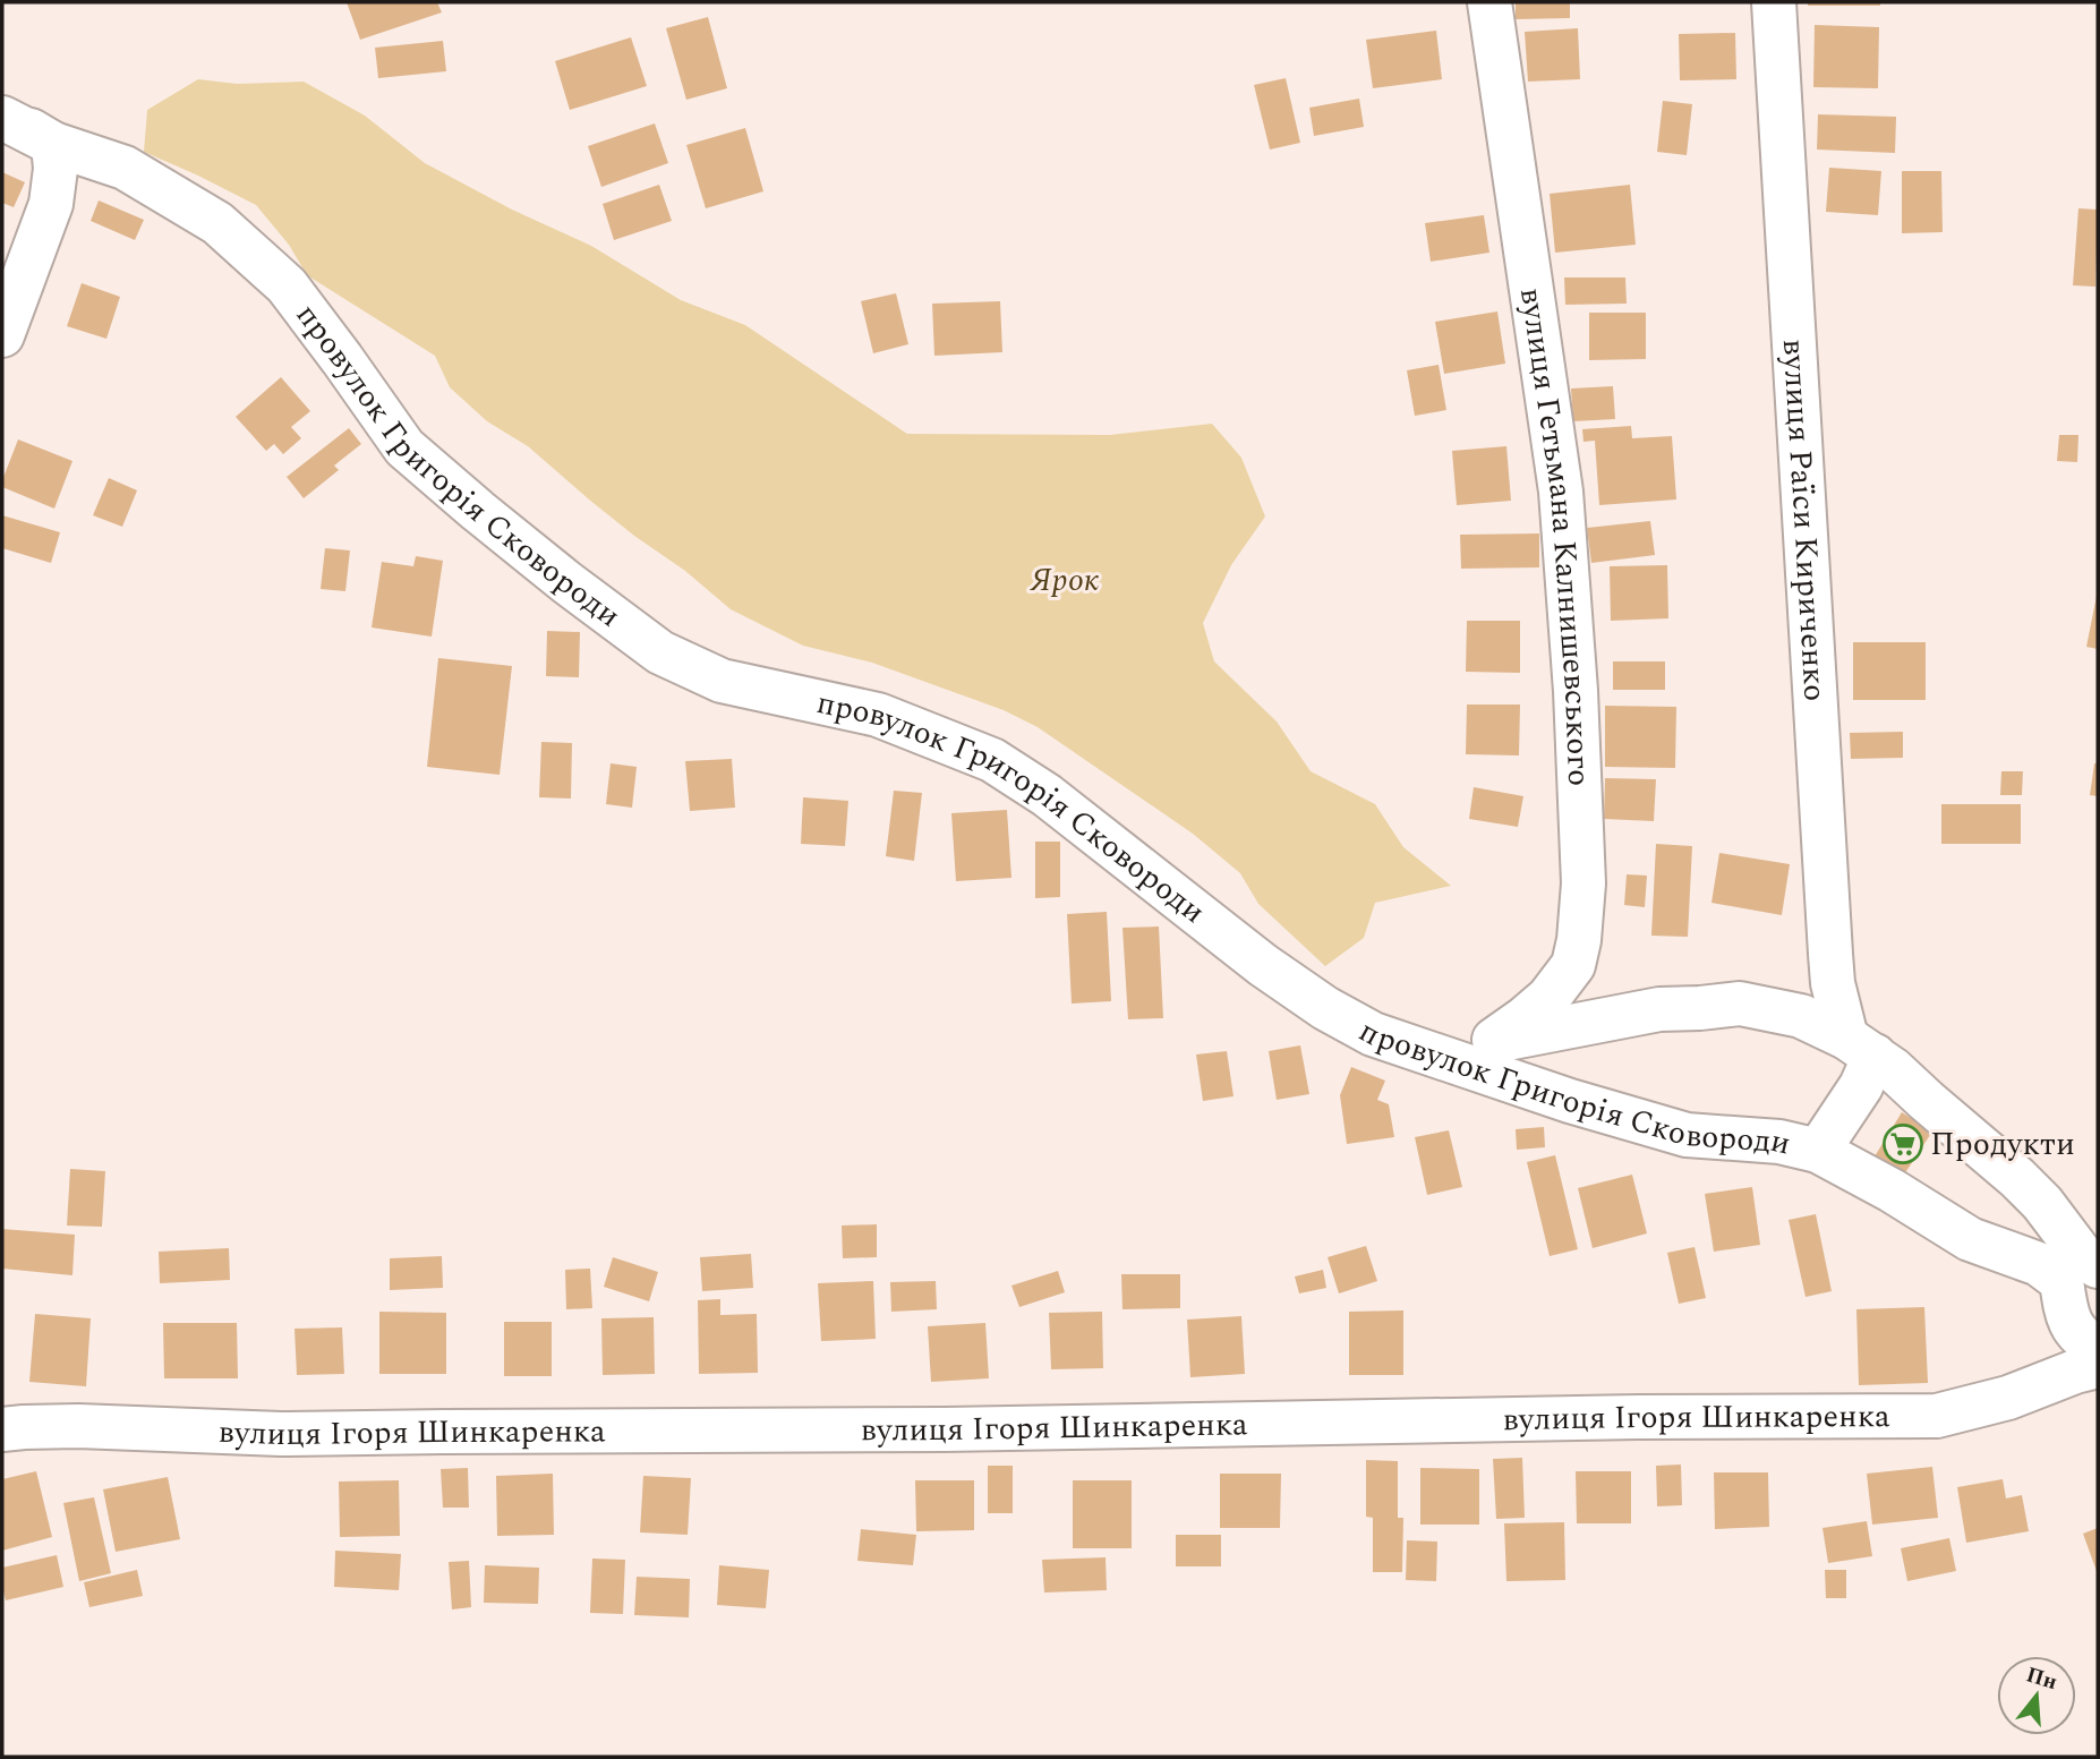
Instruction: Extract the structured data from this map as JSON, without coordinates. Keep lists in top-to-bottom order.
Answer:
{
  "streets": {
    "street": [
      "провулок Григорія Сковороди",
      "вулиця Раїси Кириченко",
      "вулиця Гетьмана Калнишевського",
      "вулиця Ігоря Шинкаренка"
    ]
  },
  "parks": ["Ярок"],
  "places": {
    "supermarket": ["Продукти"]
  },
  "north": "top"
}
